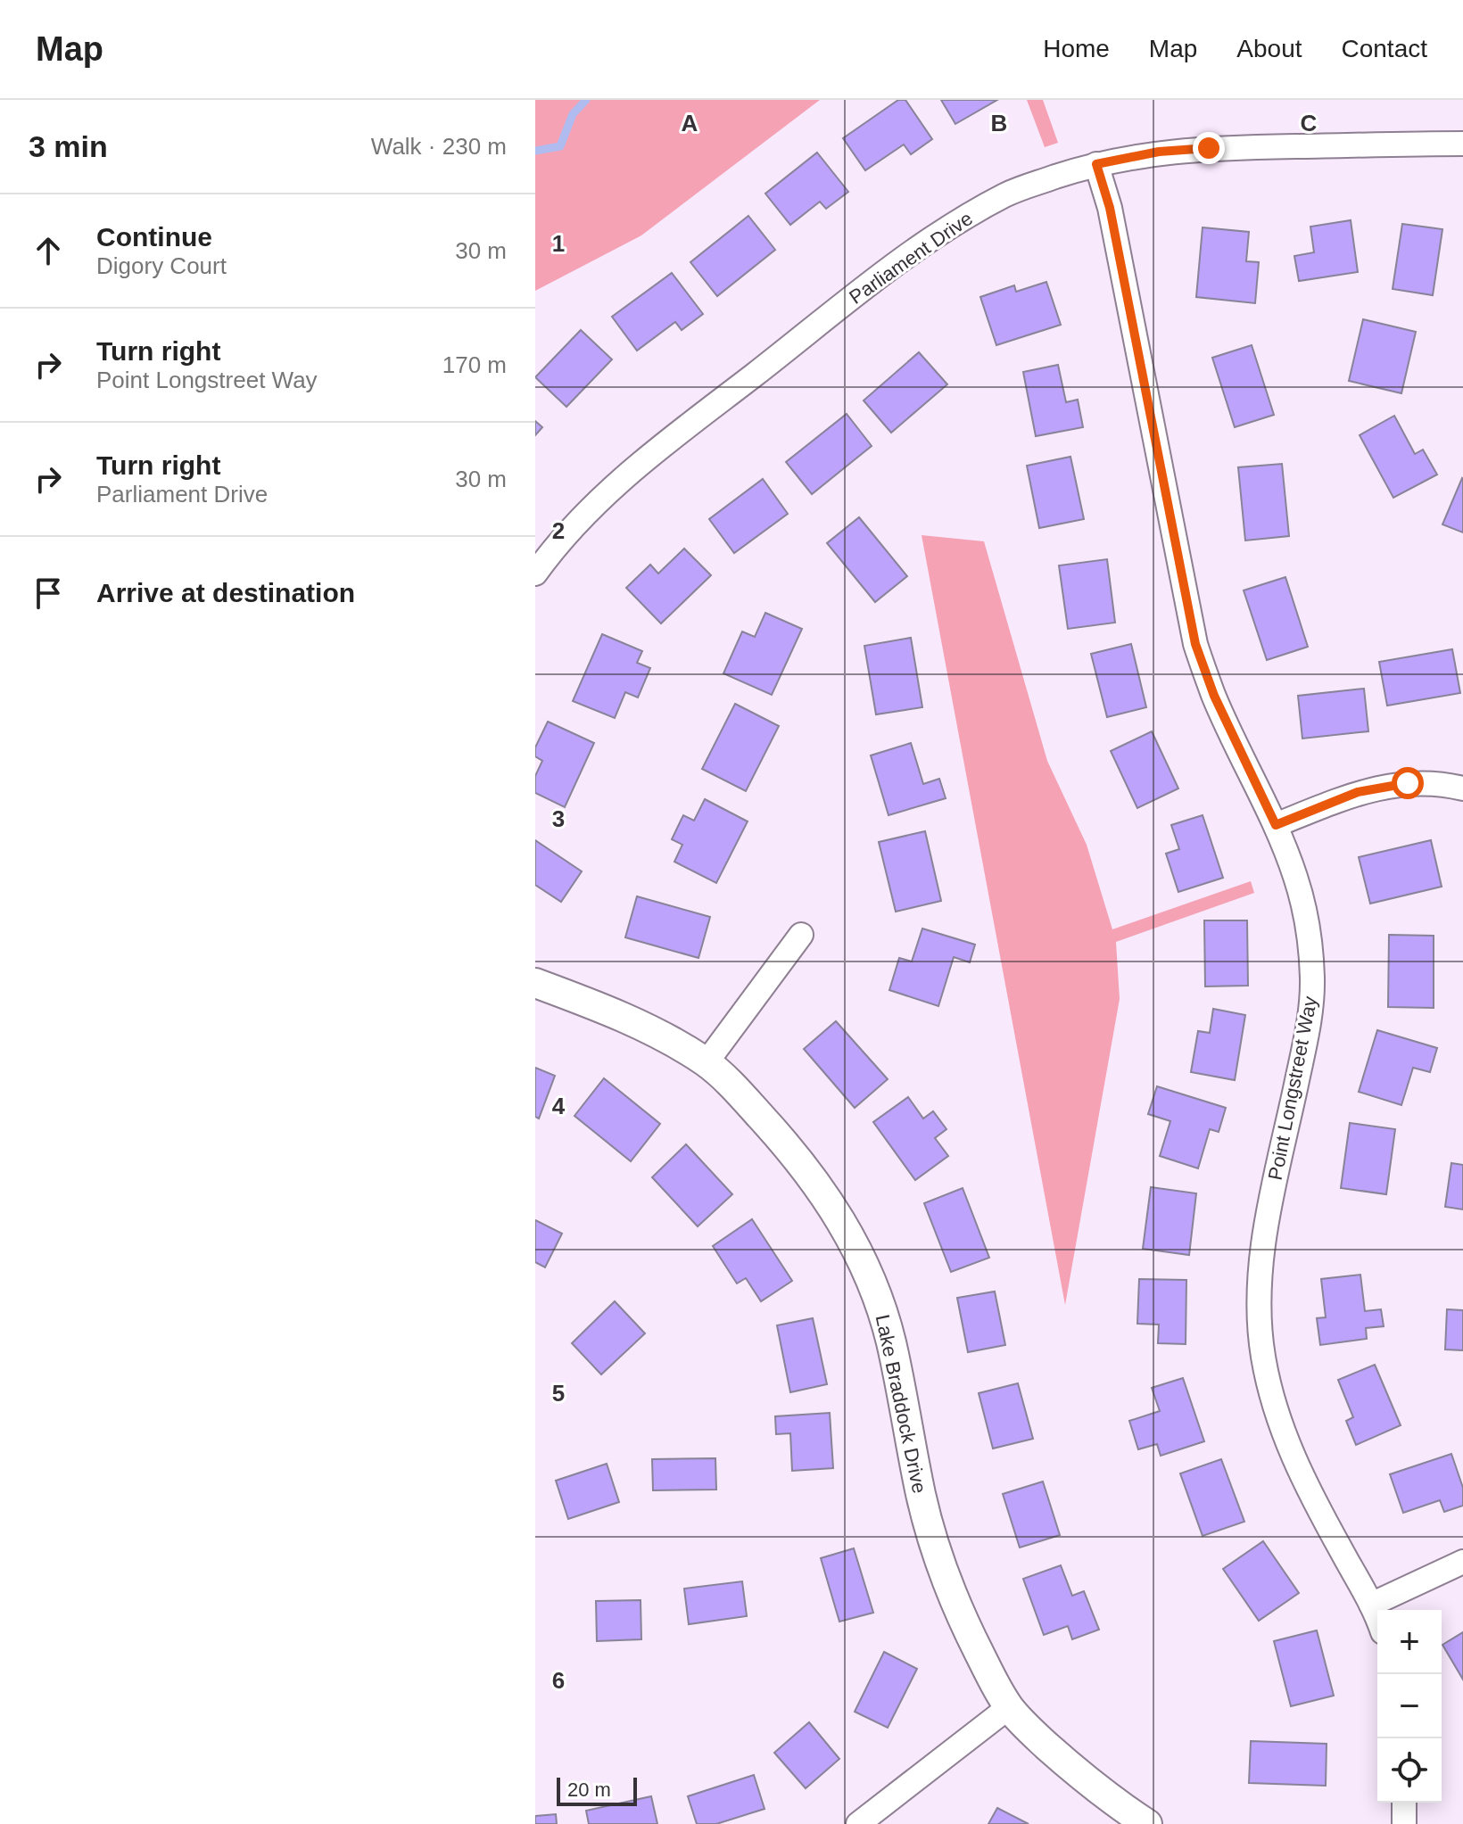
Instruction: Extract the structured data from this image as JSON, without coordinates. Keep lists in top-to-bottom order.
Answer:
{
  "streets": {
    "street": ["Parliament Drive", "Point Longstreet Way", "Lake Braddock Drive"]
  },
  "crossings": [
    ["Parliament Drive", "Point Longstreet Way"]
  ],
  "scale_bar": "20 m",
  "page": {
    "header": "Map",
    "nav": [
      "Home",
      "Map",
      "About",
      "Contact"
    ],
    "heading": ["3 min", "Walk · 230 m"],
    "list": [
      ["Continue", "Digory Court", "30 m"],
      ["Turn right", "Point Longstreet Way", "170 m"],
      ["Turn right", "Parliament Drive", "30 m"],
      "Arrive at destination"
    ],
    "map_buttons": ["+", "−"],
    "scale": "20 m"
  },
  "grid": {
    "columns": ["A", "B", "C"],
    "rows": [
      "1",
      "2",
      "3",
      "4",
      "5",
      "6"
    ]
  }
}
